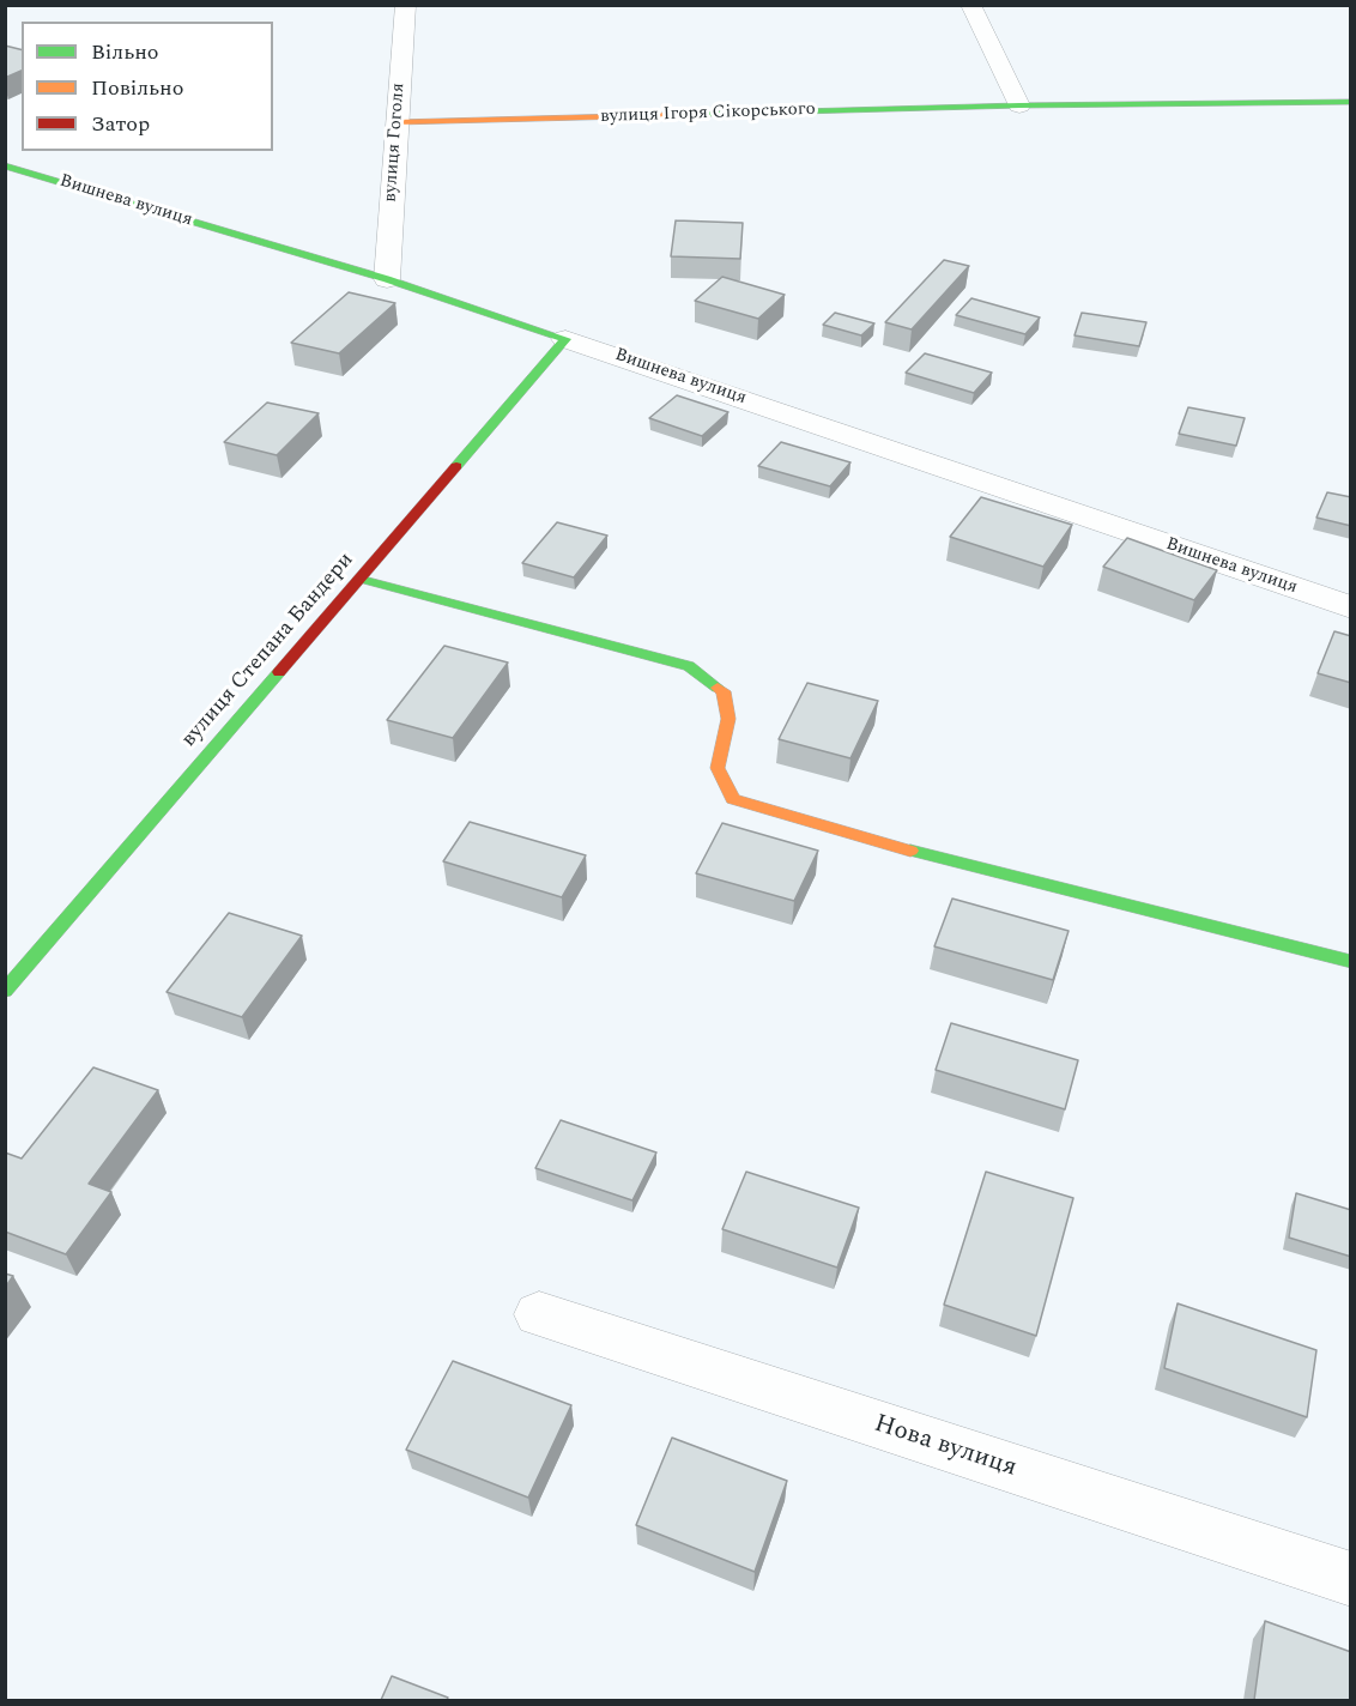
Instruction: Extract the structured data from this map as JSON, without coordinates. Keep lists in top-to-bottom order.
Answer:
{
  "streets": {
    "street": [
      "вулиця Ігоря Сікорського",
      "вулиця Гоголя",
      "Вишнева вулиця",
      "вулиця Степана Бандери",
      "Нова вулиця"
    ]
  },
  "crossings": [
    ["вулиця Ігоря Сікорського", "вулиця Гоголя"],
    ["вулиця Гоголя", "Вишнева вулиця"],
    ["Вишнева вулиця", "вулиця Степана Бандери"]
  ],
  "legend": ["Вільно", "Повільно", "Затор"]
}
